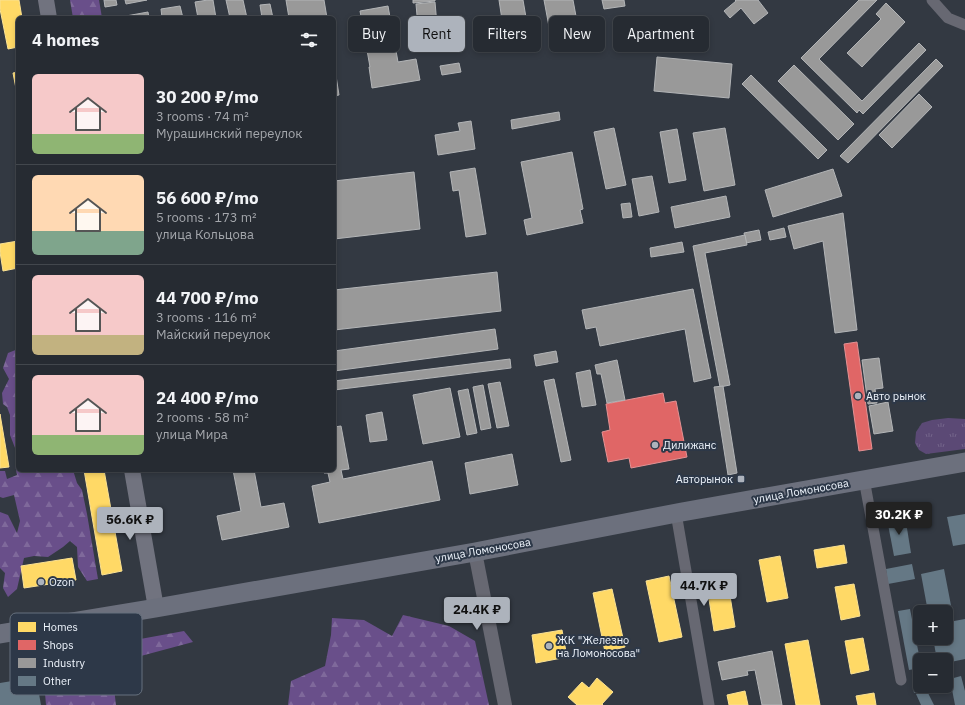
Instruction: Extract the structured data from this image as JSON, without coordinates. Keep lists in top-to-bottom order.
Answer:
{
  "streets": {
    "highway": ["улица Ломоносова"]
  },
  "places": {
    "other": [
      "Авто рынок",
      "Дилижанс",
      "Ozon",
      "ЖК \"Железно на Ломоносова\""
    ],
    "transit": ["Авторынок"]
  },
  "legend": [
    "Homes",
    "Shops",
    "Industry",
    "Other"
  ],
  "page": {
    "chip": [
      "Buy",
      "Rent",
      "Filters",
      "New",
      "Apartment"
    ],
    "heading": "4 homes",
    "list": [
      {
        "name": "30 200 ₽/mo",
        "note": "3 rooms · 74 m² · Мурашинский переулок"
      },
      {
        "name": "56 600 ₽/mo",
        "note": "5 rooms · 173 m² · улица Кольцова"
      },
      {
        "name": "44 700 ₽/mo",
        "note": "3 rooms · 116 m² · Майский переулок"
      },
      {
        "name": "24 400 ₽/mo",
        "note": "2 rooms · 58 m² · улица Мира"
      }
    ],
    "price": [
      "30.2K ₽",
      "56.6K ₽",
      "44.7K ₽",
      "24.4K ₽"
    ],
    "map_buttons": ["+", "−"]
  }
}
